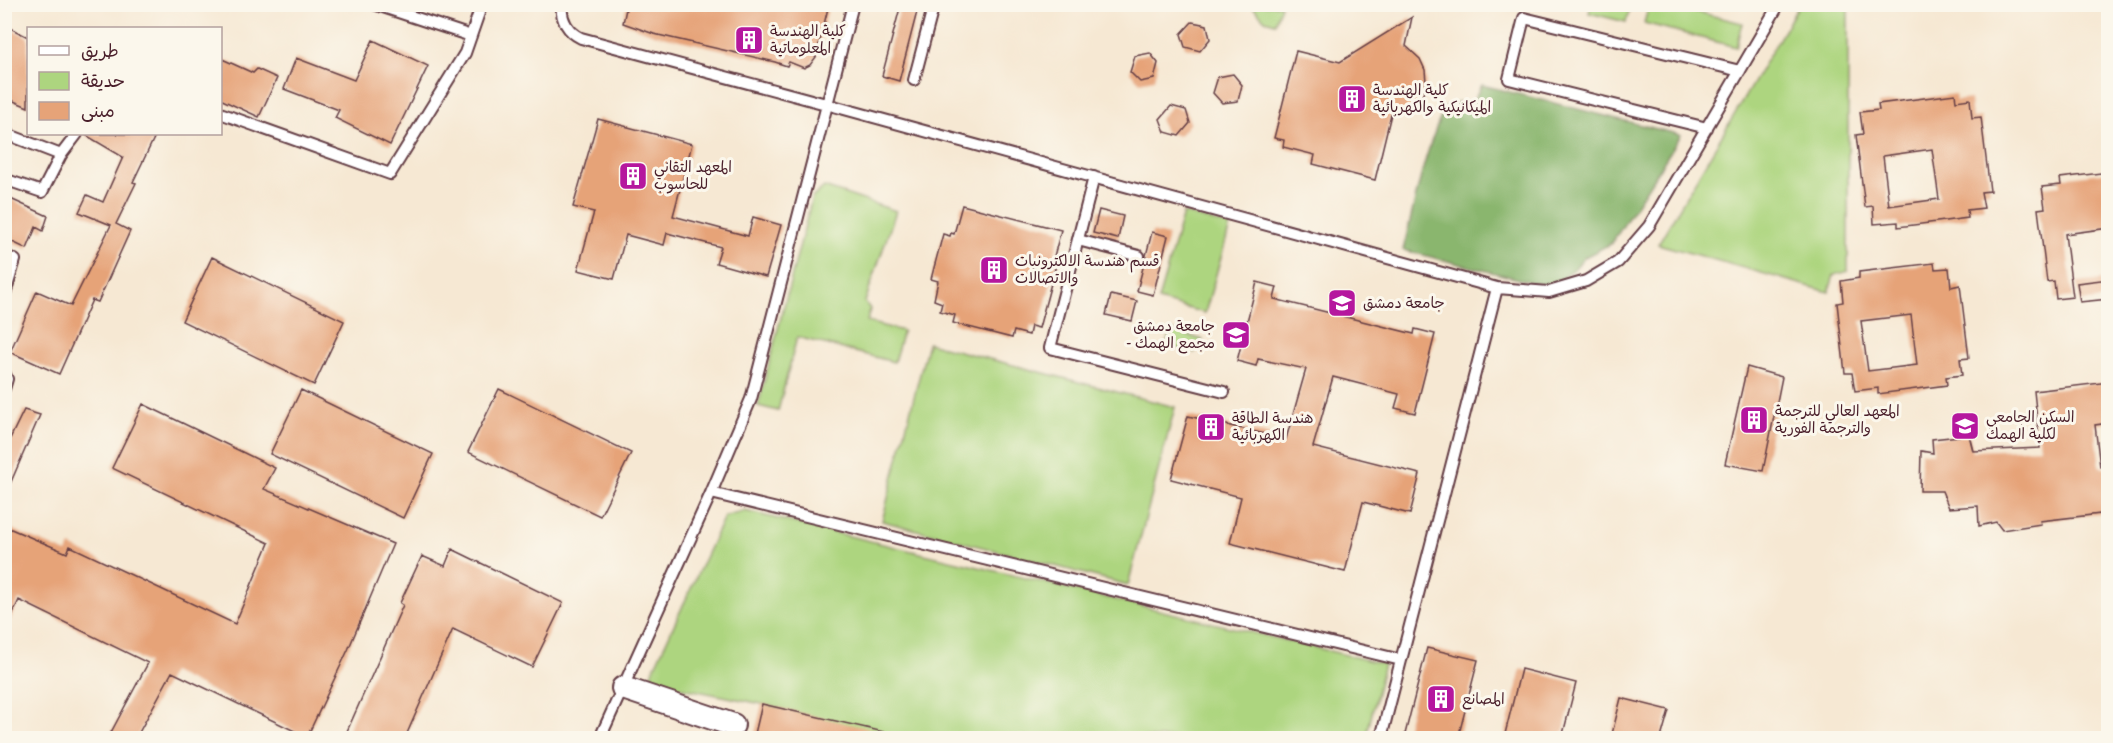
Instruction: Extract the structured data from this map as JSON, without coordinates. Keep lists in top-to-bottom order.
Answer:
{
  "places": {
    "building": [
      "كلية الهندسة المعلوماتية",
      "كلية الهندسة الميكانيكية والكهربائية",
      "المعهد التقاني للحاسوب",
      "قسم هندسة الالكترونيات والاتصالات",
      "المعهد العالي للترجمة والترجمة الفورية",
      "هندسة الطاقة الكهربائية",
      "المصانع"
    ],
    "school or university": ["جامعة دمشق", "جامعة دمشق - مجمع الهمك", "السكن الجامعي لكلية الهمك"]
  },
  "legend": ["طريق", "حديقة", "مبنى"]
}
